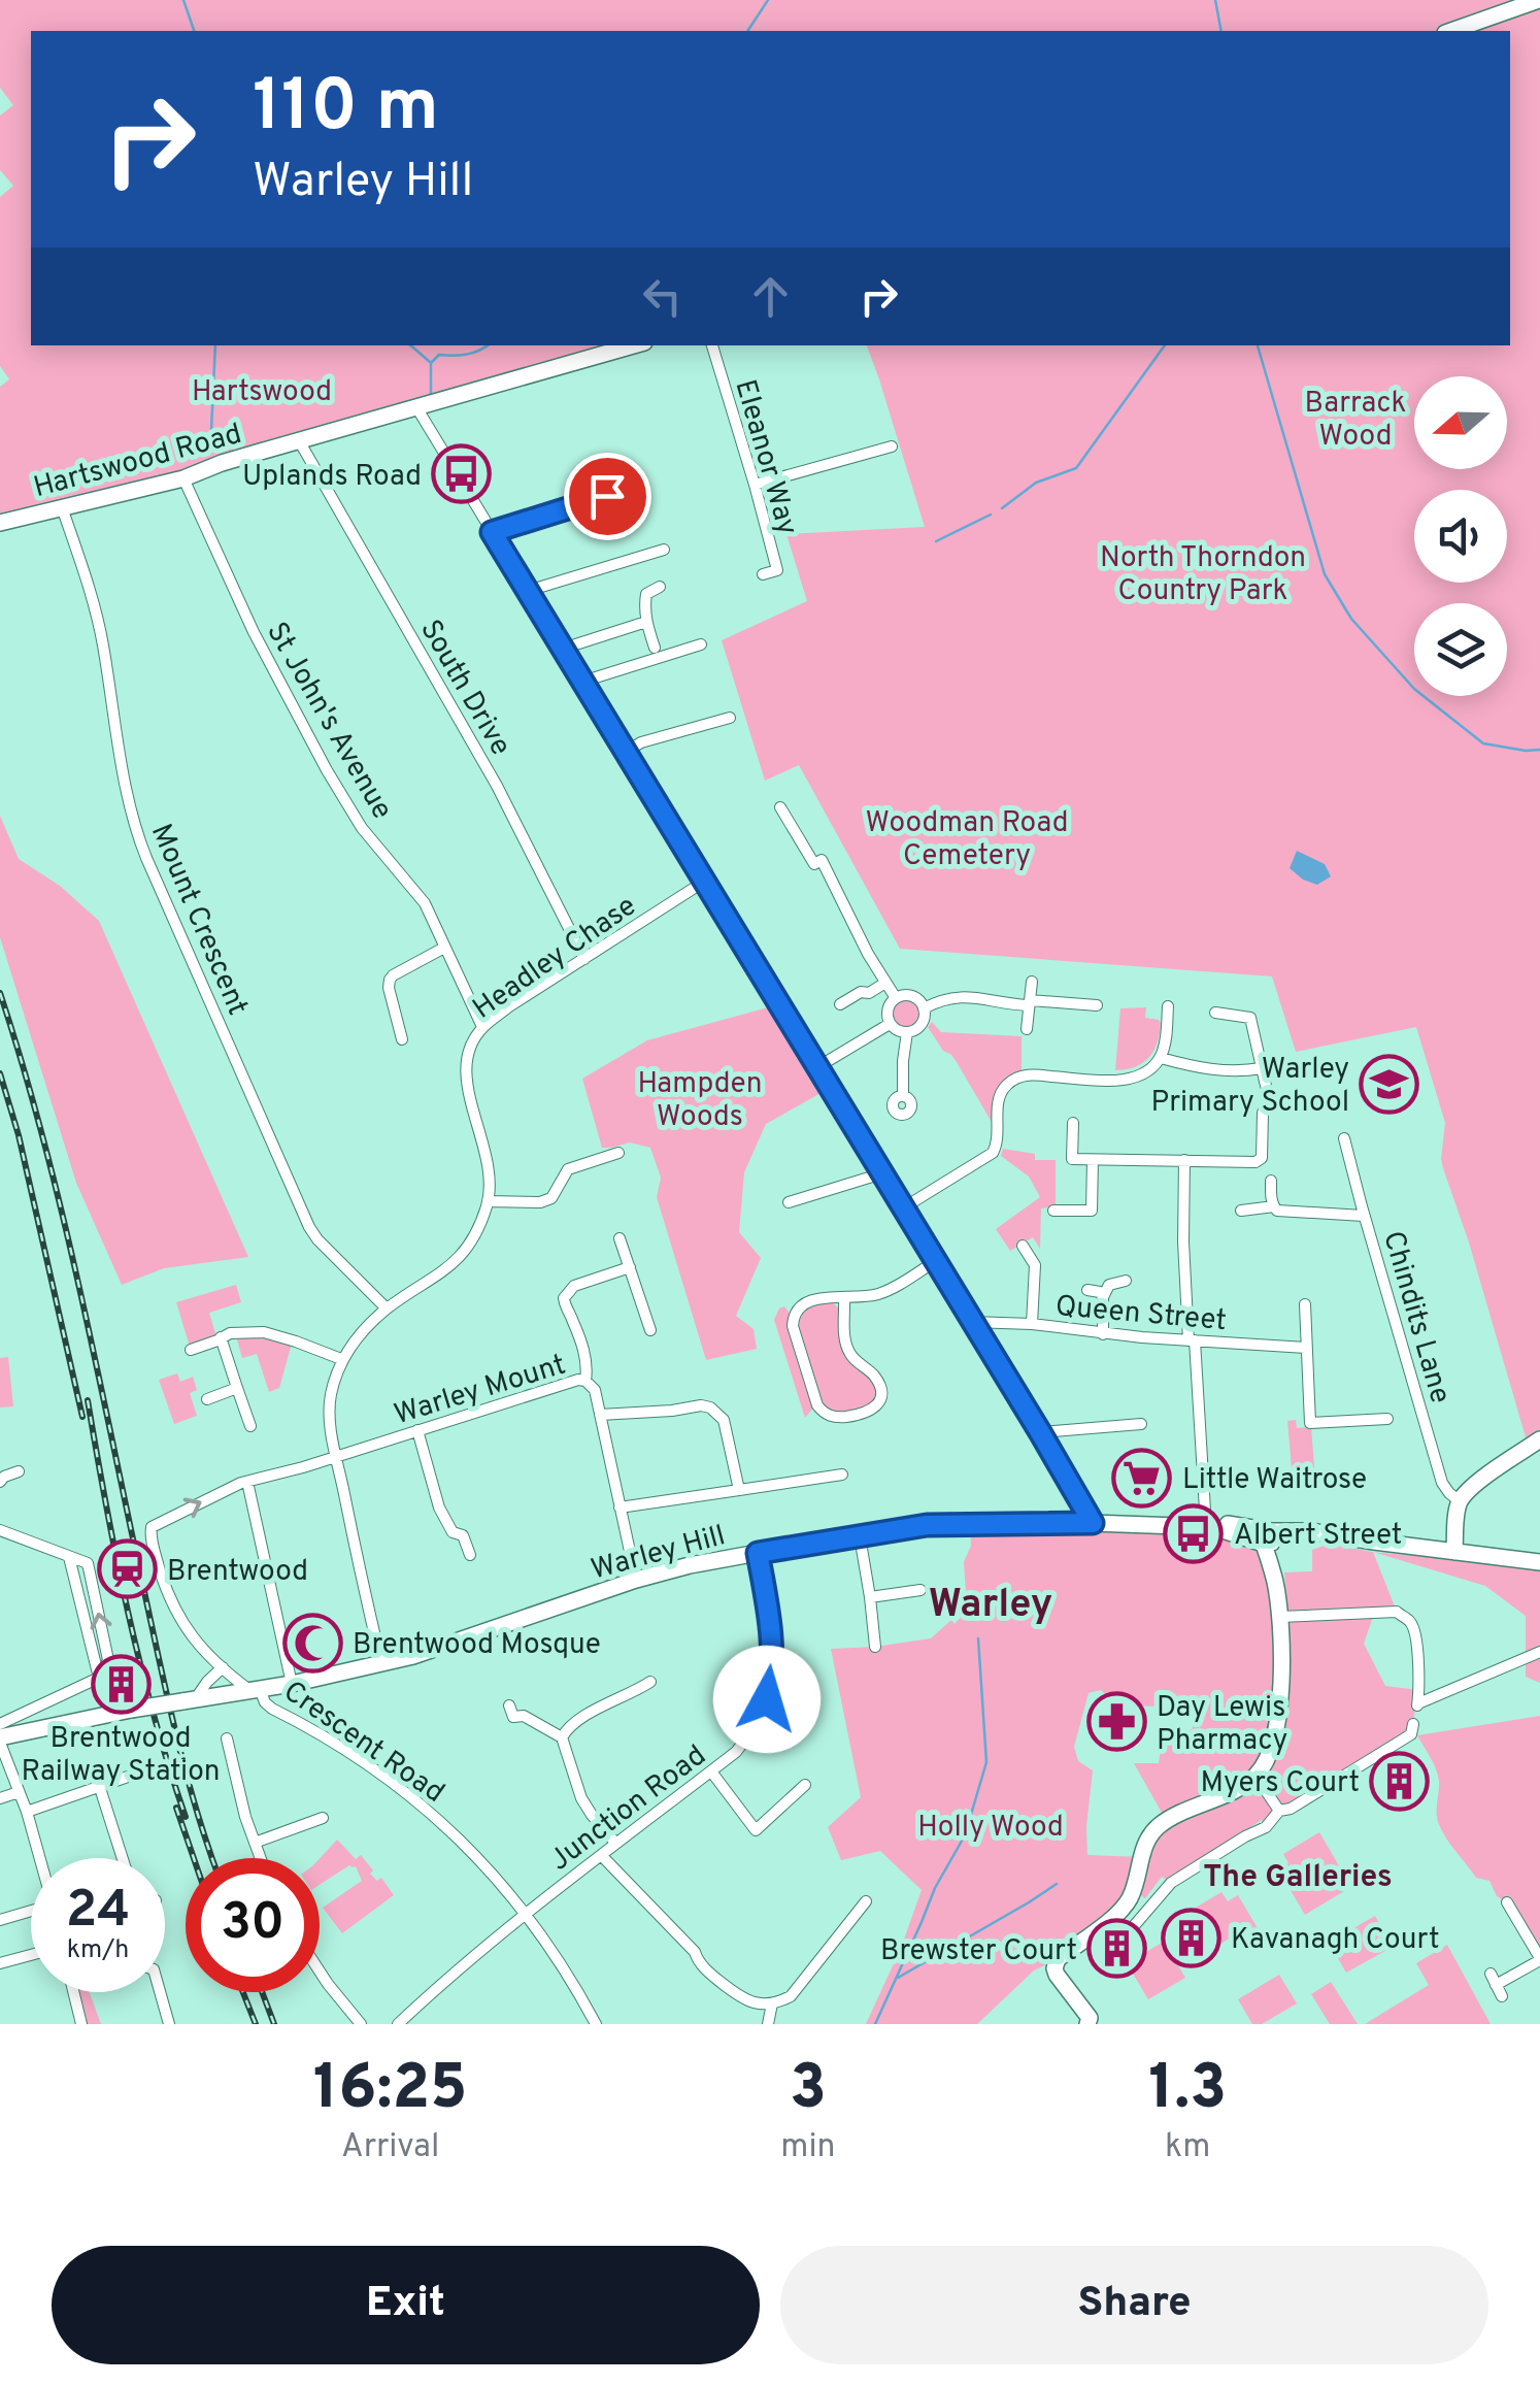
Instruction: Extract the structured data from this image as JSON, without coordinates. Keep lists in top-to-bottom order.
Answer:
{
  "streets": {
    "main road": ["Hartswood Road", "Warley Hill"],
    "street": [
      "Eleanor Way",
      "South Drive",
      "St John's Avenue",
      "Mount Crescent",
      "Headley Chase",
      "Queen Street",
      "Chindits Lane",
      "Warley Mount",
      "Crescent Road",
      "Junction Road"
    ]
  },
  "crossings": [
    ["Hartswood Road", "South Drive"],
    ["Hartswood Road", "St John's Avenue"],
    ["Hartswood Road", "Mount Crescent"],
    ["South Drive", "Headley Chase"],
    ["St John's Avenue", "Headley Chase"],
    ["Mount Crescent", "Headley Chase"],
    ["Headley Chase", "Warley Mount"],
    ["Headley Chase", "Warley Hill"],
    ["Warley Mount", "Warley Hill"],
    ["Warley Mount", "Crescent Road"],
    ["Warley Hill", "Crescent Road"],
    ["Warley Hill", "Junction Road"],
    ["Crescent Road", "Junction Road"]
  ],
  "districts": ["Warley", "The Galleries"],
  "parks": [
    "Hartswood",
    "Barrack Wood",
    "North Thorndon Country Park",
    "Woodman Road Cemetery",
    "Hampden Woods",
    "Holly Wood"
  ],
  "places": {
    "bus stop": ["Uplands Road", "Albert Street"],
    "school or university": ["Warley Primary School"],
    "supermarket": ["Little Waitrose"],
    "station": ["Brentwood"],
    "mosque": ["Brentwood Mosque"],
    "building": [
      "Brentwood Railway Station",
      "Myers Court",
      "Kavanagh Court",
      "Brewster Court"
    ],
    "pharmacy": ["Day Lewis Pharmacy"]
  },
  "north": "left",
  "page": {
    "turn": ["110 m", "Warley Hill"],
    "speed": "24 km/h",
    "limit": "30",
    "eta": [
      "16:25",
      "Arrival",
      "3",
      "min",
      "1.3",
      "km"
    ],
    "buttons": ["Exit", "Share"]
  }
}
